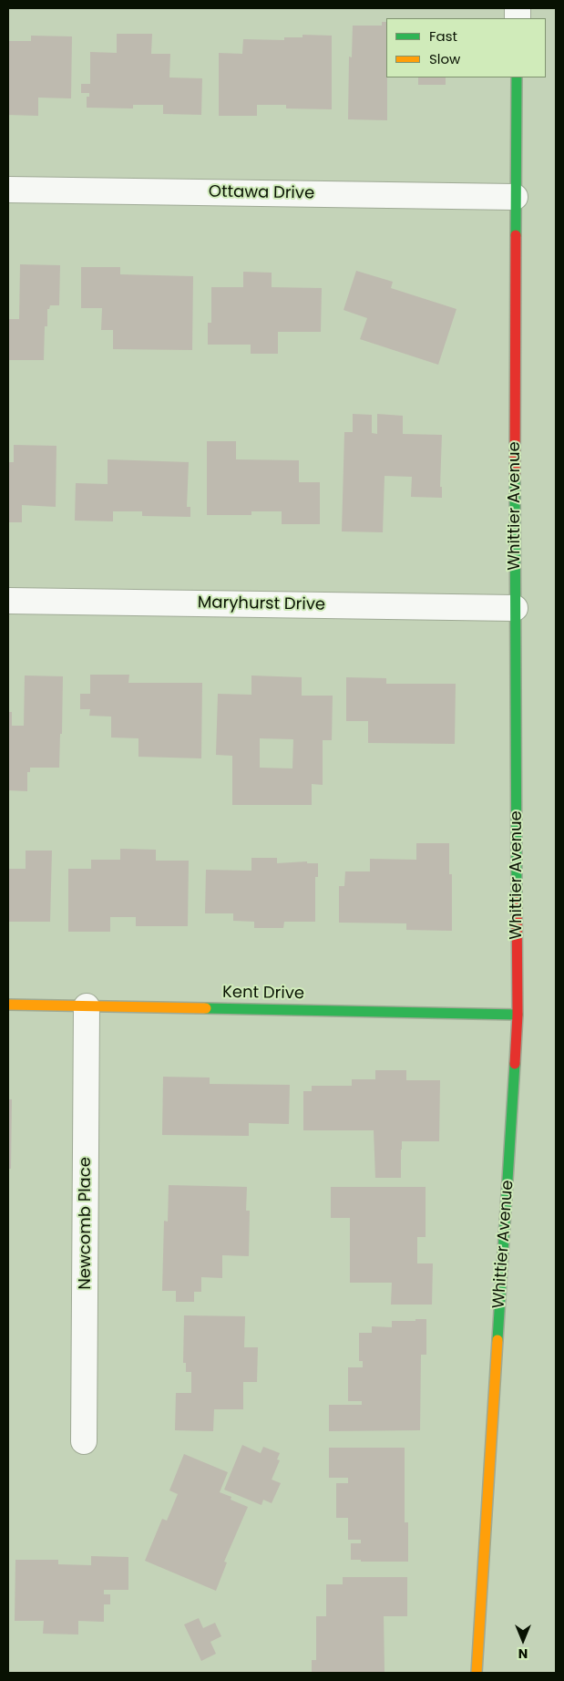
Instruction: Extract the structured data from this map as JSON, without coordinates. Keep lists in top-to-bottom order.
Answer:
{
  "streets": {
    "street": [
      "Ottawa Drive",
      "Whittier Avenue",
      "Maryhurst Drive",
      "Kent Drive",
      "Newcomb Place"
    ]
  },
  "crossings": [
    ["Ottawa Drive", "Whittier Avenue"],
    ["Whittier Avenue", "Maryhurst Drive"],
    ["Whittier Avenue", "Kent Drive"],
    ["Kent Drive", "Newcomb Place"]
  ],
  "legend": ["Fast", "Slow"],
  "north": "bottom"
}
